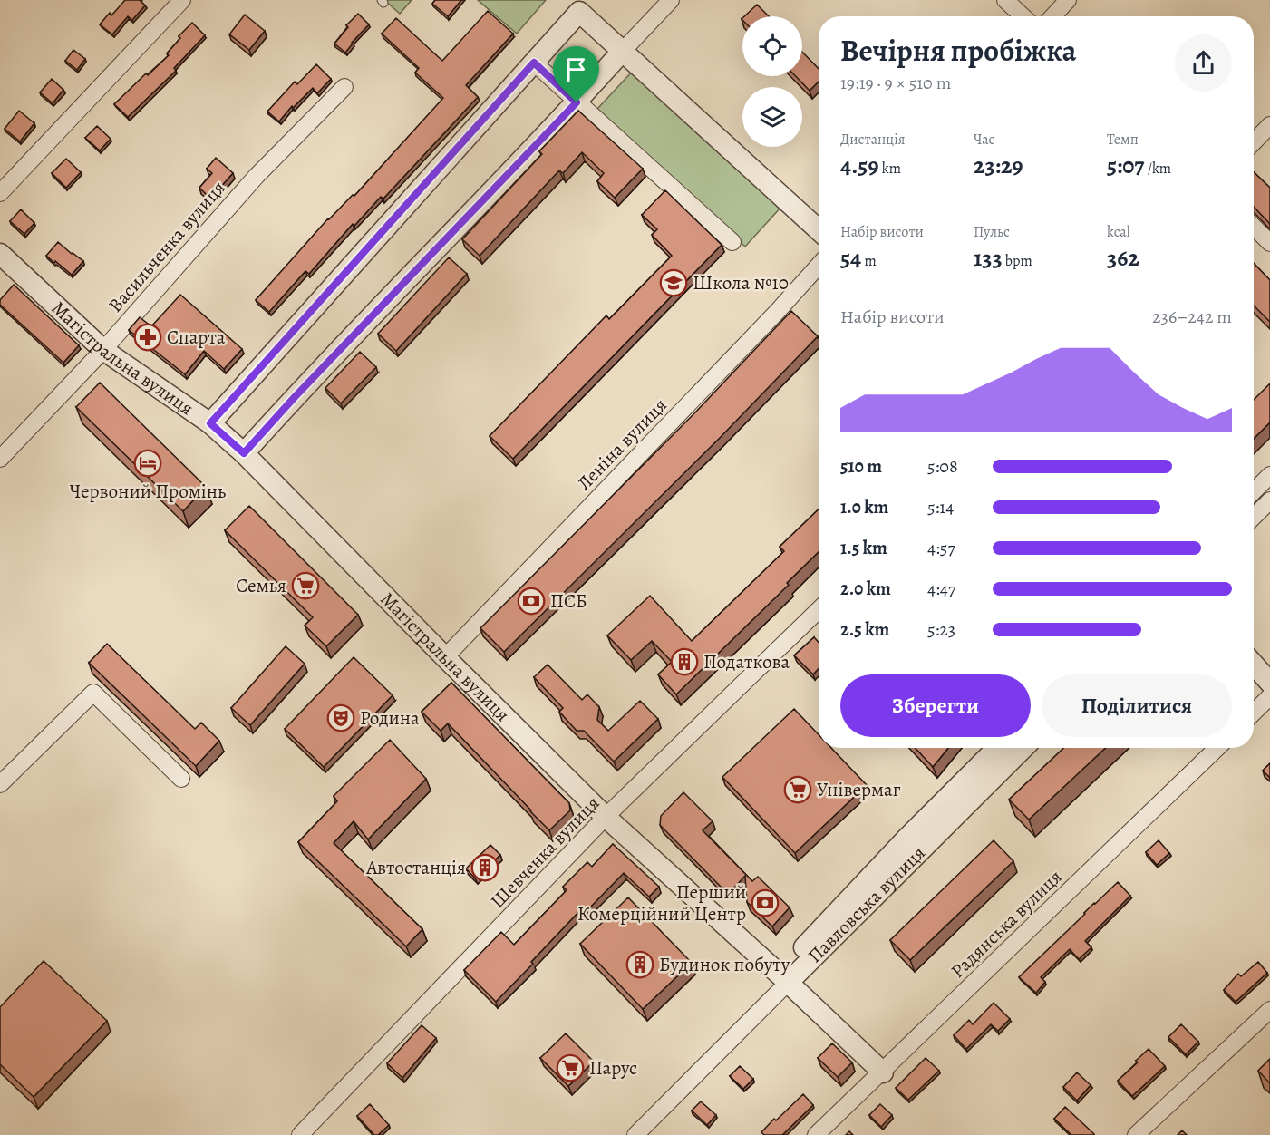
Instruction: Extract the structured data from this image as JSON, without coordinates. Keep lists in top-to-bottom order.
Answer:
{
  "streets": {
    "street": [
      "Васильченка вулиця",
      "Магістральна вулиця",
      "Леніна вулиця",
      "Шевченка вулиця",
      "Павловська вулиця",
      "Радянська вулиця"
    ]
  },
  "crossings": [
    ["Васильченка вулиця", "Магістральна вулиця"],
    ["Магістральна вулиця", "Леніна вулиця"],
    ["Магістральна вулиця", "Шевченка вулиця"],
    ["Магістральна вулиця", "Павловська вулиця"],
    ["Магістральна вулиця", "Радянська вулиця"]
  ],
  "places": {
    "school or university": ["Школа №10"],
    "pharmacy": ["Спарта"],
    "hotel": ["Червоний Промінь"],
    "supermarket": ["Семья", "Універмаг", "Парус"],
    "bank": ["ПСБ", "Перший Комерційний Центр"],
    "building": ["Податкова", "Автостанція", "Будинок побуту"],
    "theatre": ["Родина"]
  },
  "page": {
    "heading": ["Вечірня пробіжка", "19:19 · 9 × 510 m"],
    "stats": [
      ["Дистанція", "4.59 km"],
      ["Час", "23:29"],
      ["Темп", "5:07 /km"],
      ["Набір висоти", "54 m"],
      ["Пульс", "133 bpm"],
      ["kcal", "362"]
    ],
    "chart": ["Набір висоти", "236–242 m"],
    "list": [
      {
        "name": "510 m",
        "note": "5:08"
      },
      {
        "name": "1.0 km",
        "note": "5:14"
      },
      {
        "name": "1.5 km",
        "note": "4:57"
      },
      {
        "name": "2.0 km",
        "note": "4:47"
      },
      {
        "name": "2.5 km",
        "note": "5:23"
      }
    ],
    "buttons": ["Зберегти", "Поділитися"]
  }
}
